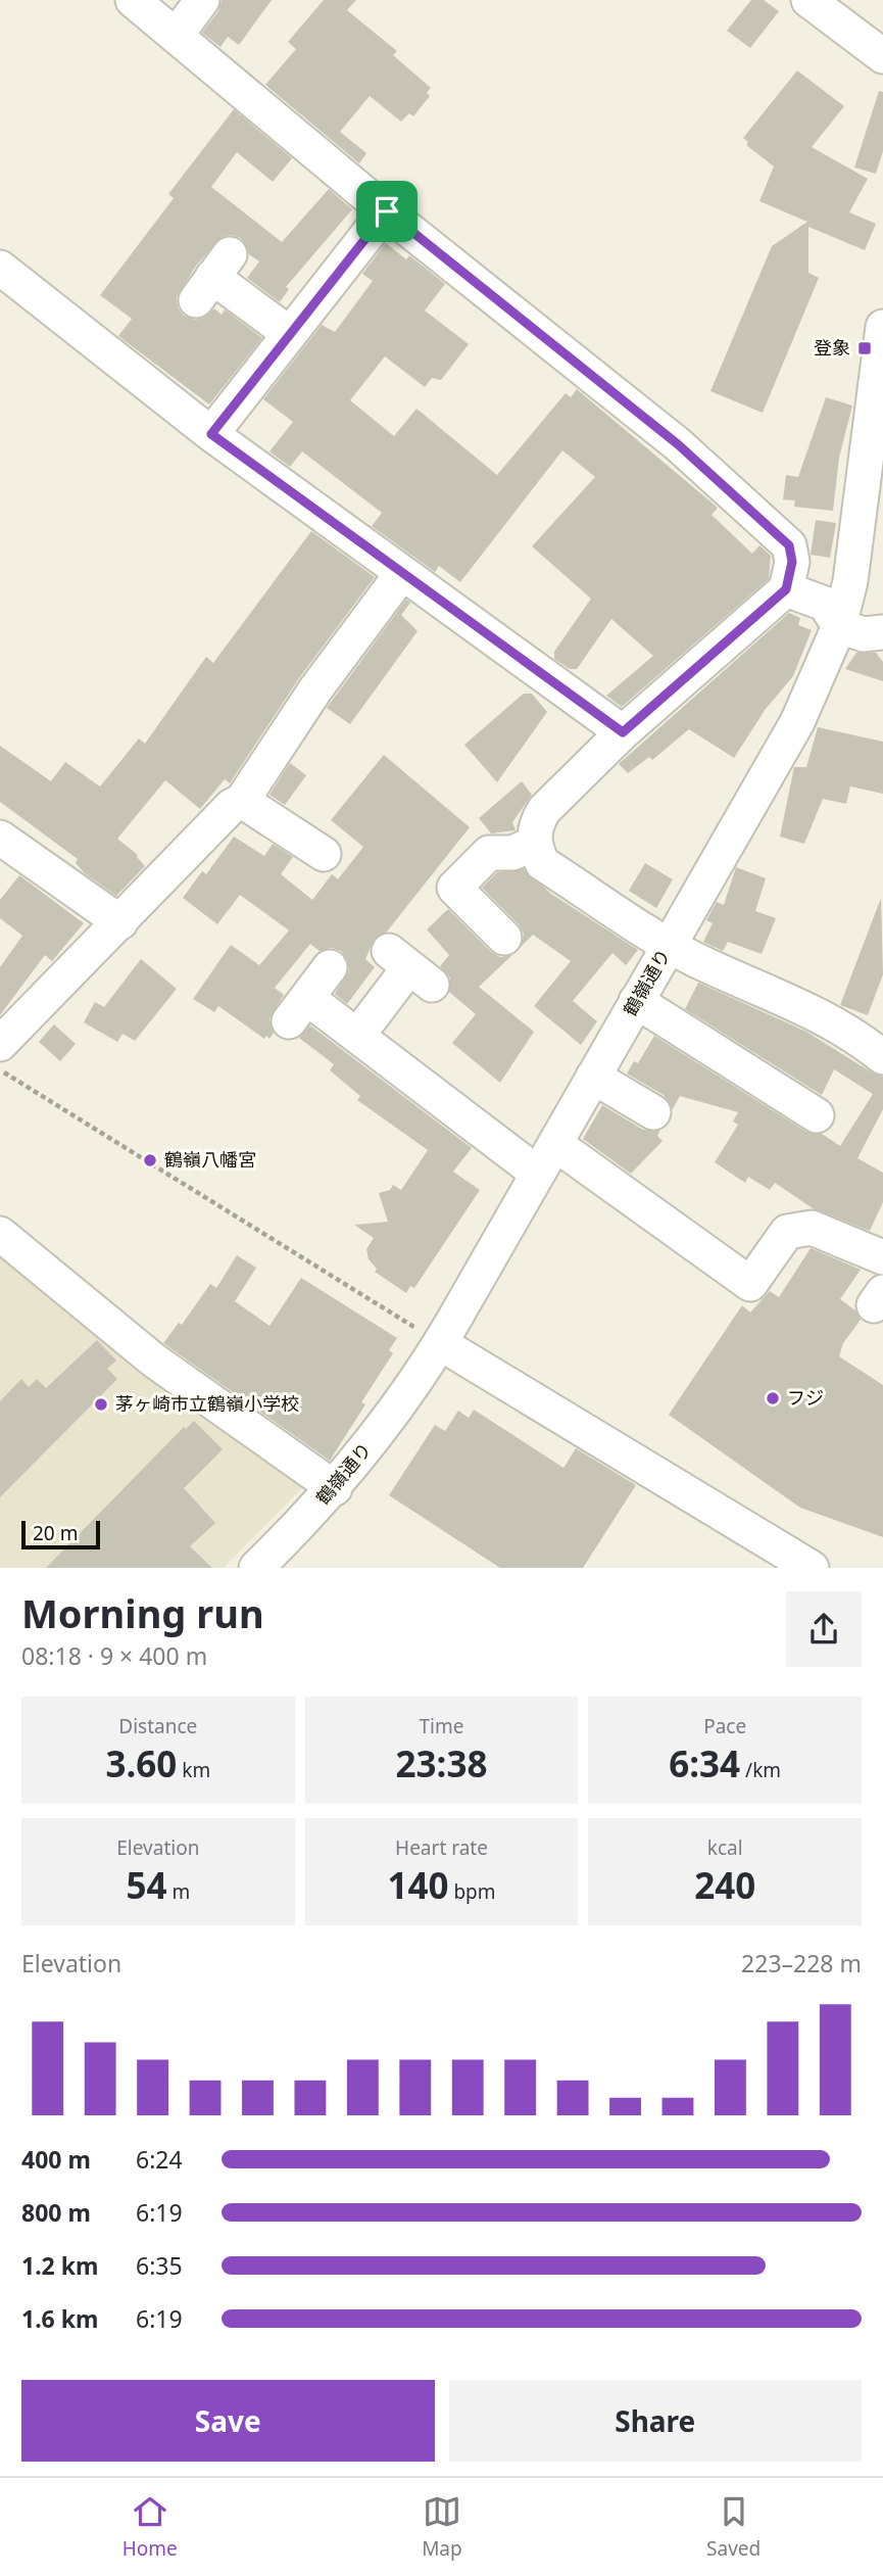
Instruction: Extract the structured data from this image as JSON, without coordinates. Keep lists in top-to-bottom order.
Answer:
{
  "streets": {
    "street": ["鶴嶺通り"]
  },
  "places": {
    "transit": ["登象"],
    "other": ["鶴嶺八幡宮", "フジ", "茅ヶ崎市立鶴嶺小学校"]
  },
  "scale_bar": "20 m",
  "page": {
    "scale": "20 m",
    "heading": ["Morning run", "08:18 · 9 × 400 m"],
    "stats": [
      ["Distance", "3.60 km"],
      ["Time", "23:38"],
      ["Pace", "6:34 /km"],
      ["Elevation", "54 m"],
      ["Heart rate", "140 bpm"],
      ["kcal", "240"]
    ],
    "chart": ["Elevation", "223–228 m"],
    "list": [
      {
        "name": "400 m",
        "note": "6:24"
      },
      {
        "name": "800 m",
        "note": "6:19"
      },
      {
        "name": "1.2 km",
        "note": "6:35"
      },
      {
        "name": "1.6 km",
        "note": "6:19"
      }
    ],
    "buttons": ["Save", "Share"],
    "tabs": ["Home", "Map", "Saved"]
  }
}
